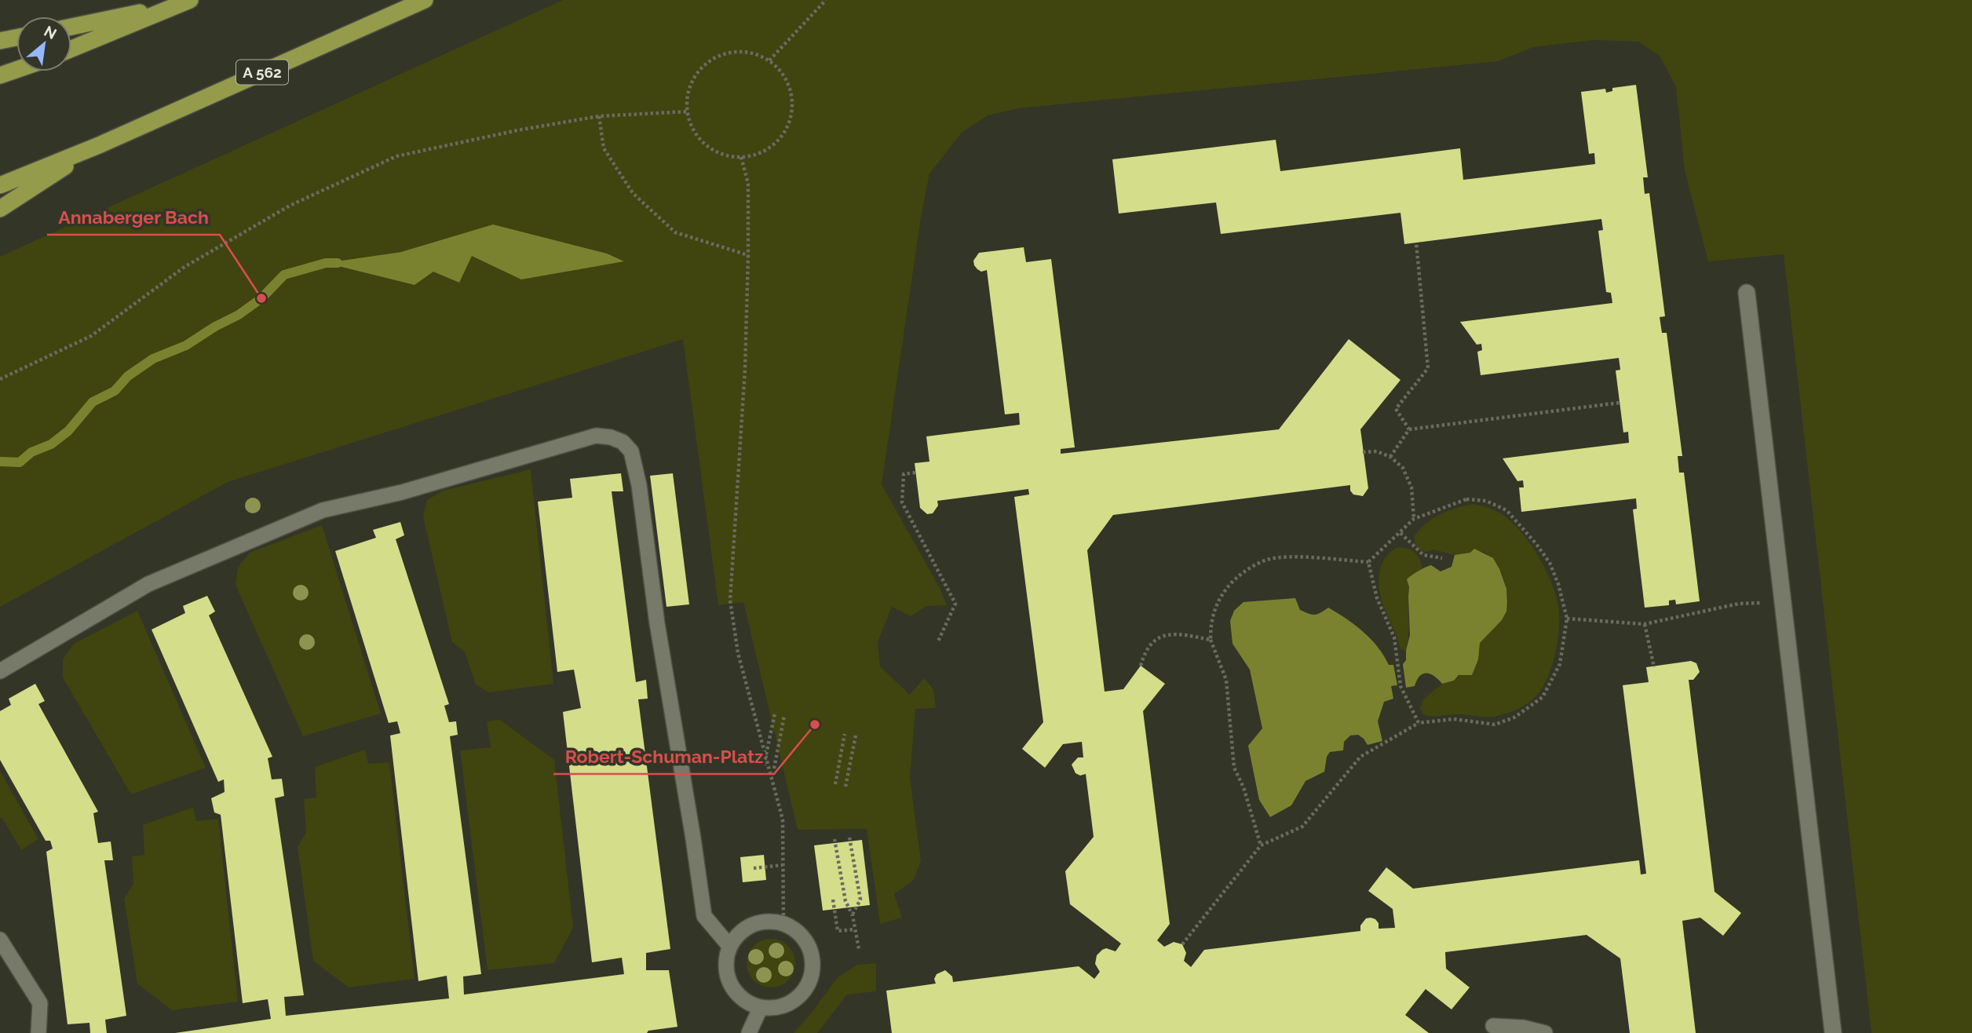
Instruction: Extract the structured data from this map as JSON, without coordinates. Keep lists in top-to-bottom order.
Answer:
{
  "streets": {
    "highway": ["A 562"]
  },
  "places": ["Annaberger Bach", "Robert-Schuman-Platz"],
  "north": "top right"
}
